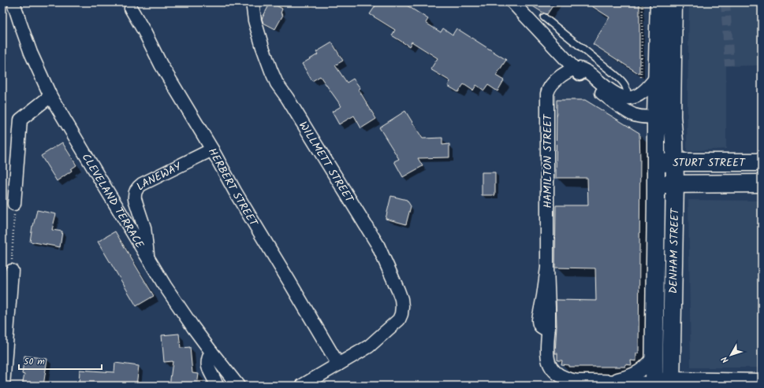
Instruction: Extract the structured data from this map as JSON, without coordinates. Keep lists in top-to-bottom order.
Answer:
{
  "streets": {
    "main road": ["STURT STREET", "DENHAM STREET"],
    "street": [
      "WILLMETT STREET",
      "HAMILTON STREET",
      "LANEWAY",
      "HERBERT STREET",
      "CLEVELAND TERRACE"
    ]
  },
  "crossings": [
    ["WILLMETT STREET", "HERBERT STREET"],
    ["STURT STREET", "DENHAM STREET"],
    ["LANEWAY", "HERBERT STREET"],
    ["LANEWAY", "CLEVELAND TERRACE"]
  ],
  "scale_bar": "50 m",
  "north": "bottom left"
}
